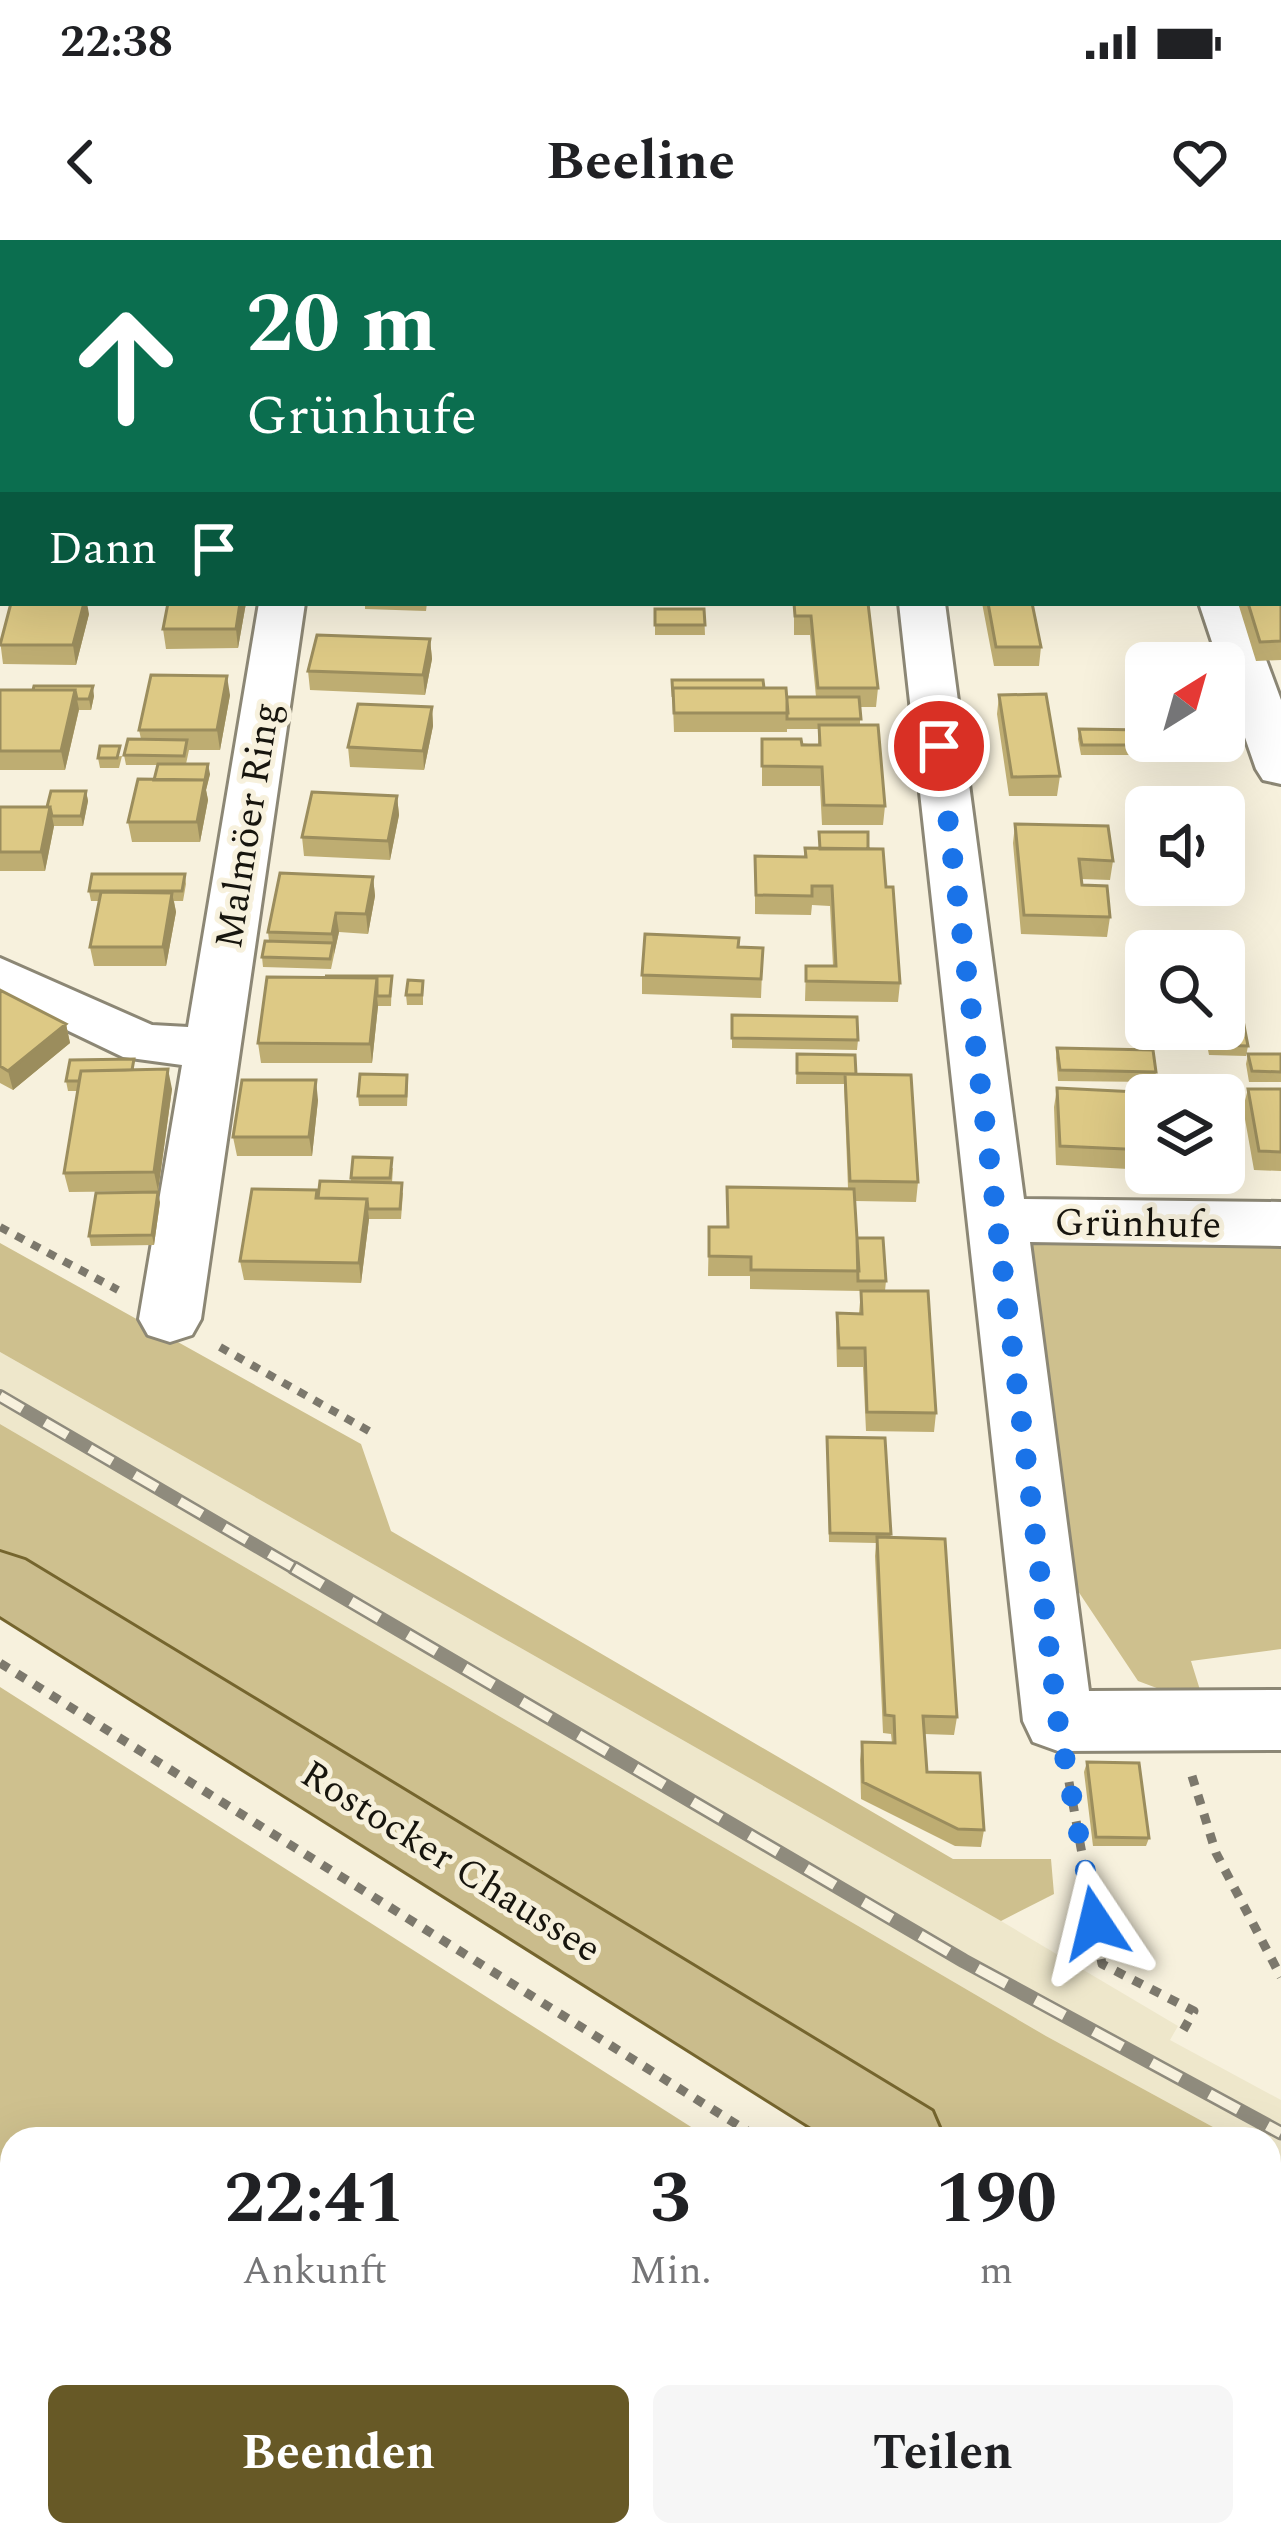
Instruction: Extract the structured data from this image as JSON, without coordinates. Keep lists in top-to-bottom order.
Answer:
{
  "streets": {
    "main road": ["Rostocker Chaussee"],
    "street": ["Malmöer Ring", "Grünhufe"]
  },
  "north": "top right",
  "page": {
    "status": "22:38",
    "header": "Beeline",
    "turn": ["20 m", "Grünhufe"],
    "then": "Dann",
    "eta": [
      "22:41",
      "Ankunft",
      "3",
      "Min.",
      "190",
      "m"
    ],
    "buttons": ["Beenden", "Teilen"]
  }
}
